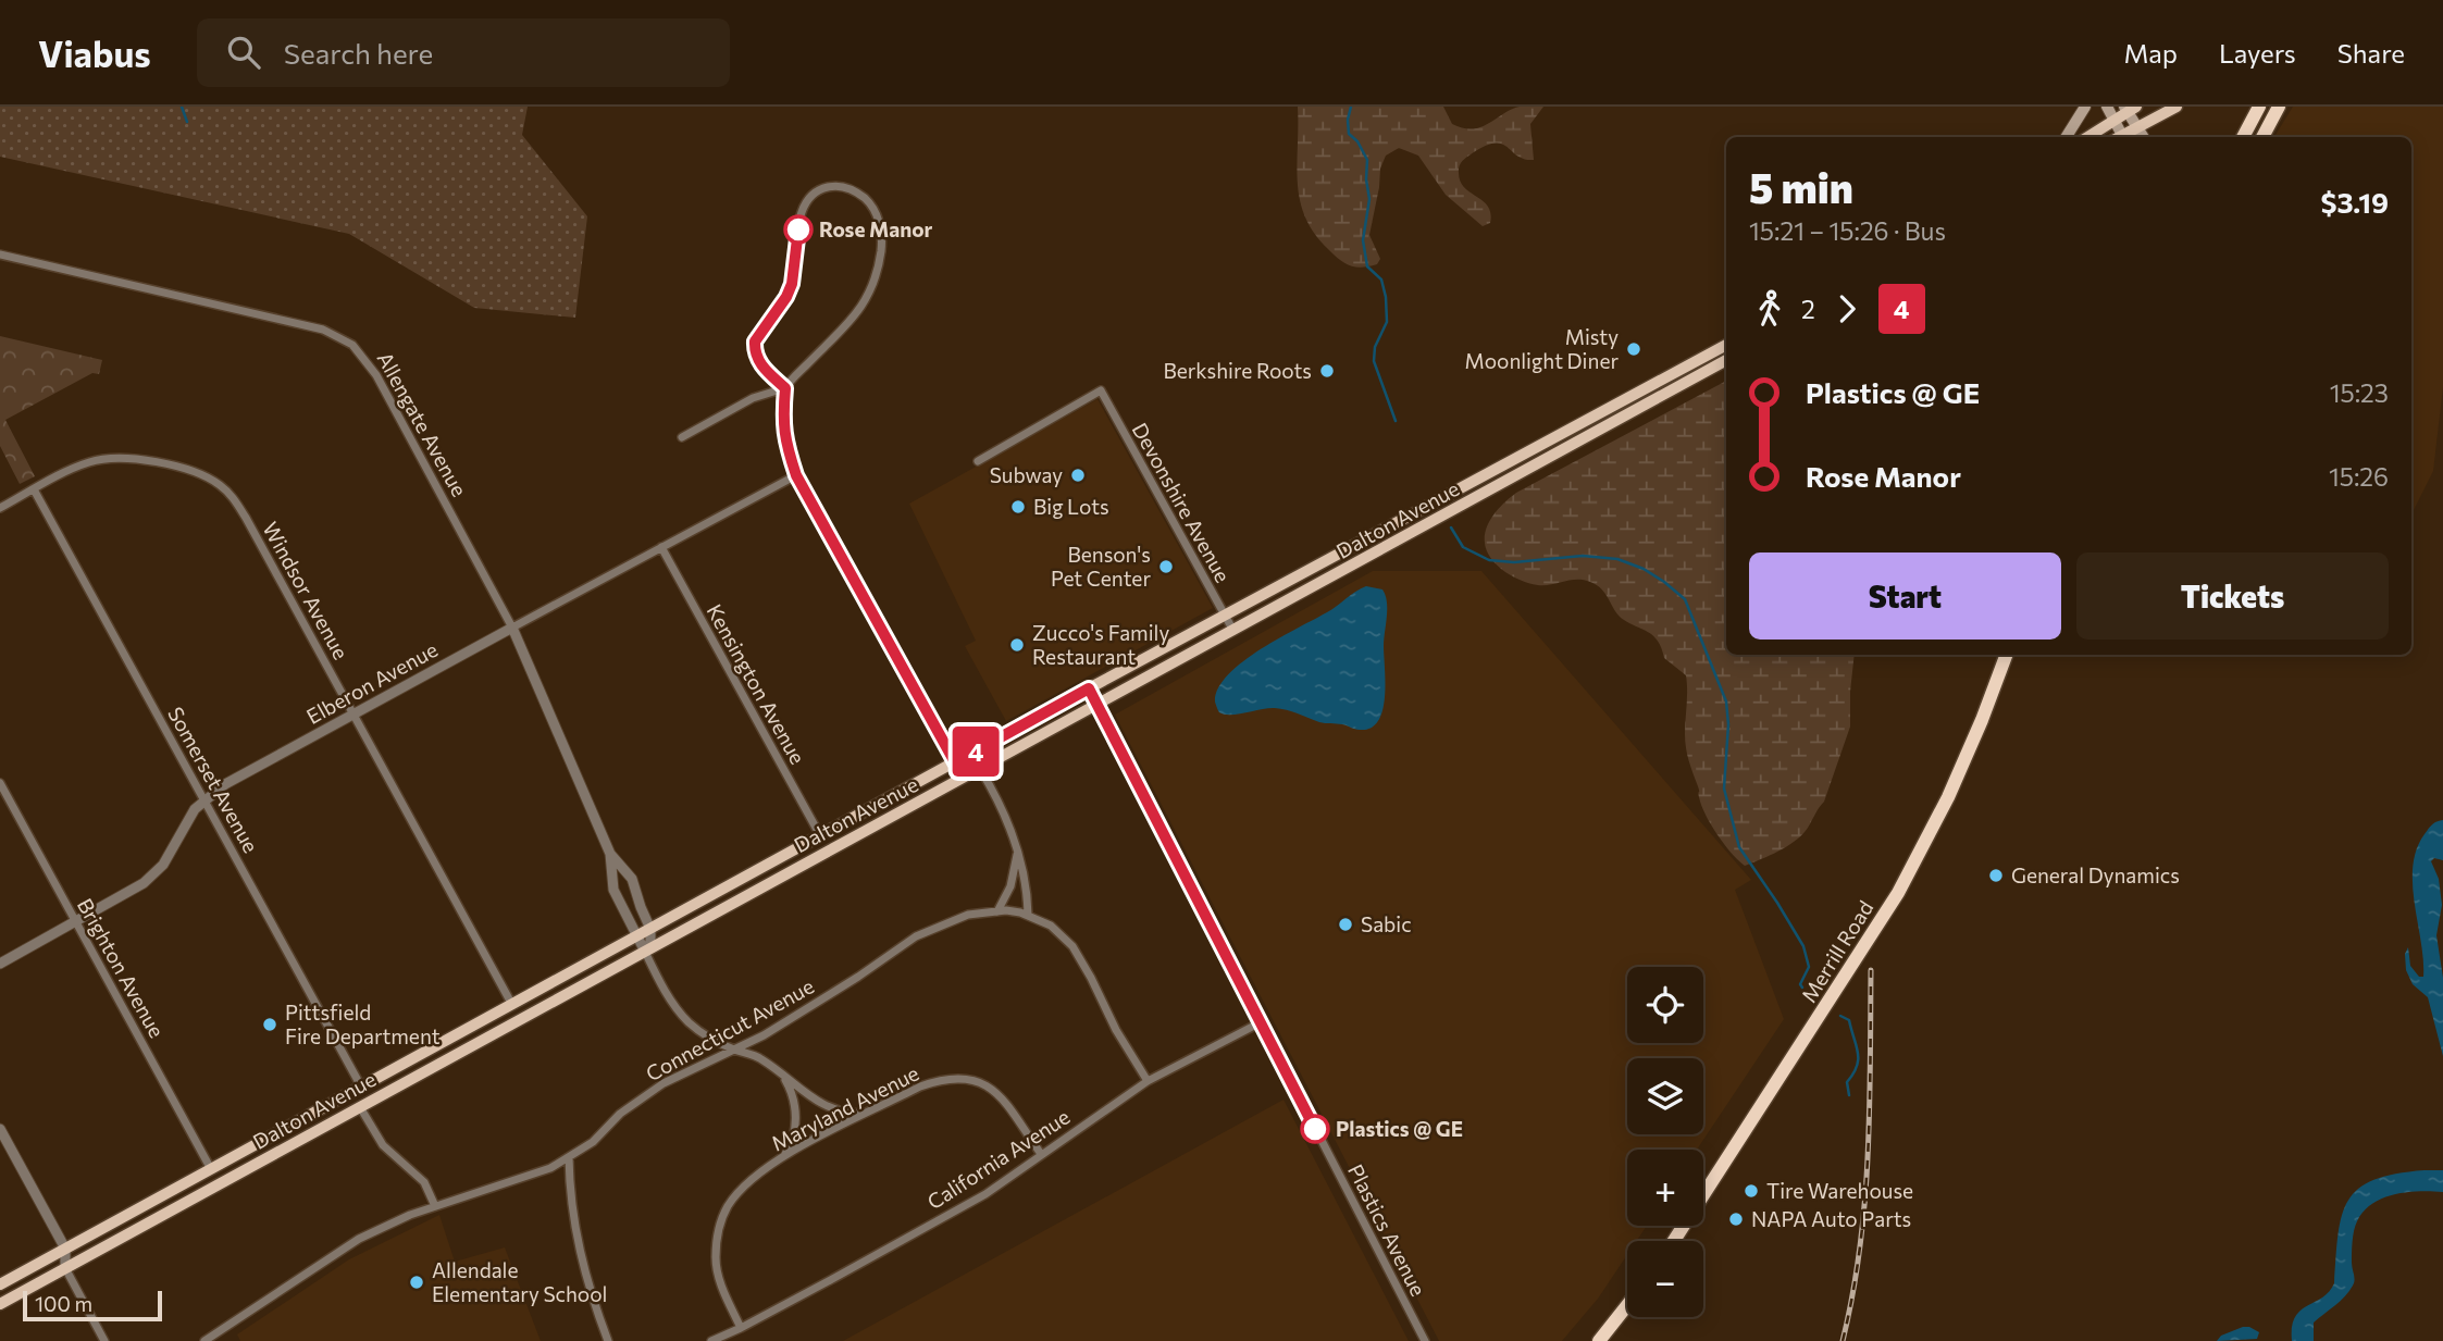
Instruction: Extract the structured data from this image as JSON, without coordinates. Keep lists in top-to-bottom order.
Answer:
{
  "streets": {
    "highway": ["Merrill Road"],
    "main road": ["Dalton Avenue"],
    "street": [
      "Allengate Avenue",
      "Devonshire Avenue",
      "Windsor Avenue",
      "Elberon Avenue",
      "Kensington Avenue",
      "Somerset Avenue",
      "Brighton Avenue",
      "Connecticut Avenue",
      "Maryland Avenue",
      "California Avenue",
      "Plastics Avenue"
    ]
  },
  "crossings": [
    ["Allengate Avenue", "Dalton Avenue"],
    ["Allengate Avenue", "Elberon Avenue"],
    ["Devonshire Avenue", "Dalton Avenue"],
    ["Dalton Avenue", "Windsor Avenue"],
    ["Dalton Avenue", "Kensington Avenue"],
    ["Dalton Avenue", "Somerset Avenue"],
    ["Dalton Avenue", "Brighton Avenue"],
    ["Dalton Avenue", "Plastics Avenue"],
    ["Windsor Avenue", "Elberon Avenue"],
    ["Windsor Avenue", "Somerset Avenue"],
    ["Elberon Avenue", "Kensington Avenue"],
    ["Elberon Avenue", "Somerset Avenue"],
    ["Elberon Avenue", "Brighton Avenue"],
    ["Maryland Avenue", "California Avenue"],
    ["California Avenue", "Plastics Avenue"]
  ],
  "places": [
    "Rose Manor",
    "Misty Moonlight Diner",
    "Berkshire Roots",
    "Subway",
    "Big Lots",
    "Benson's Pet Center",
    "Zucco's Family Restaurant",
    "General Dynamics",
    "Sabic",
    "Pittsfield Fire Department",
    "Plastics @ GE",
    "Tire Warehouse",
    "NAPA Auto Parts",
    "Allendale Elementary School"
  ],
  "lines": ["bus line 4"],
  "scale_bar": "100 m",
  "page": {
    "header": "Viabus",
    "search": "Search here",
    "nav": ["Map", "Layers", "Share"],
    "on_map": "4",
    "heading": ["5 min", "15:21 – 15:26 · Bus", "$3.19"],
    "legs": ["2", "4"],
    "list": [
      {
        "name": "Plastics @ GE",
        "value": "15:23"
      },
      {
        "name": "Rose Manor",
        "value": "15:26"
      }
    ],
    "buttons": ["Start", "Tickets"],
    "map_buttons": ["+", "−"],
    "scale": "100 m"
  }
}
